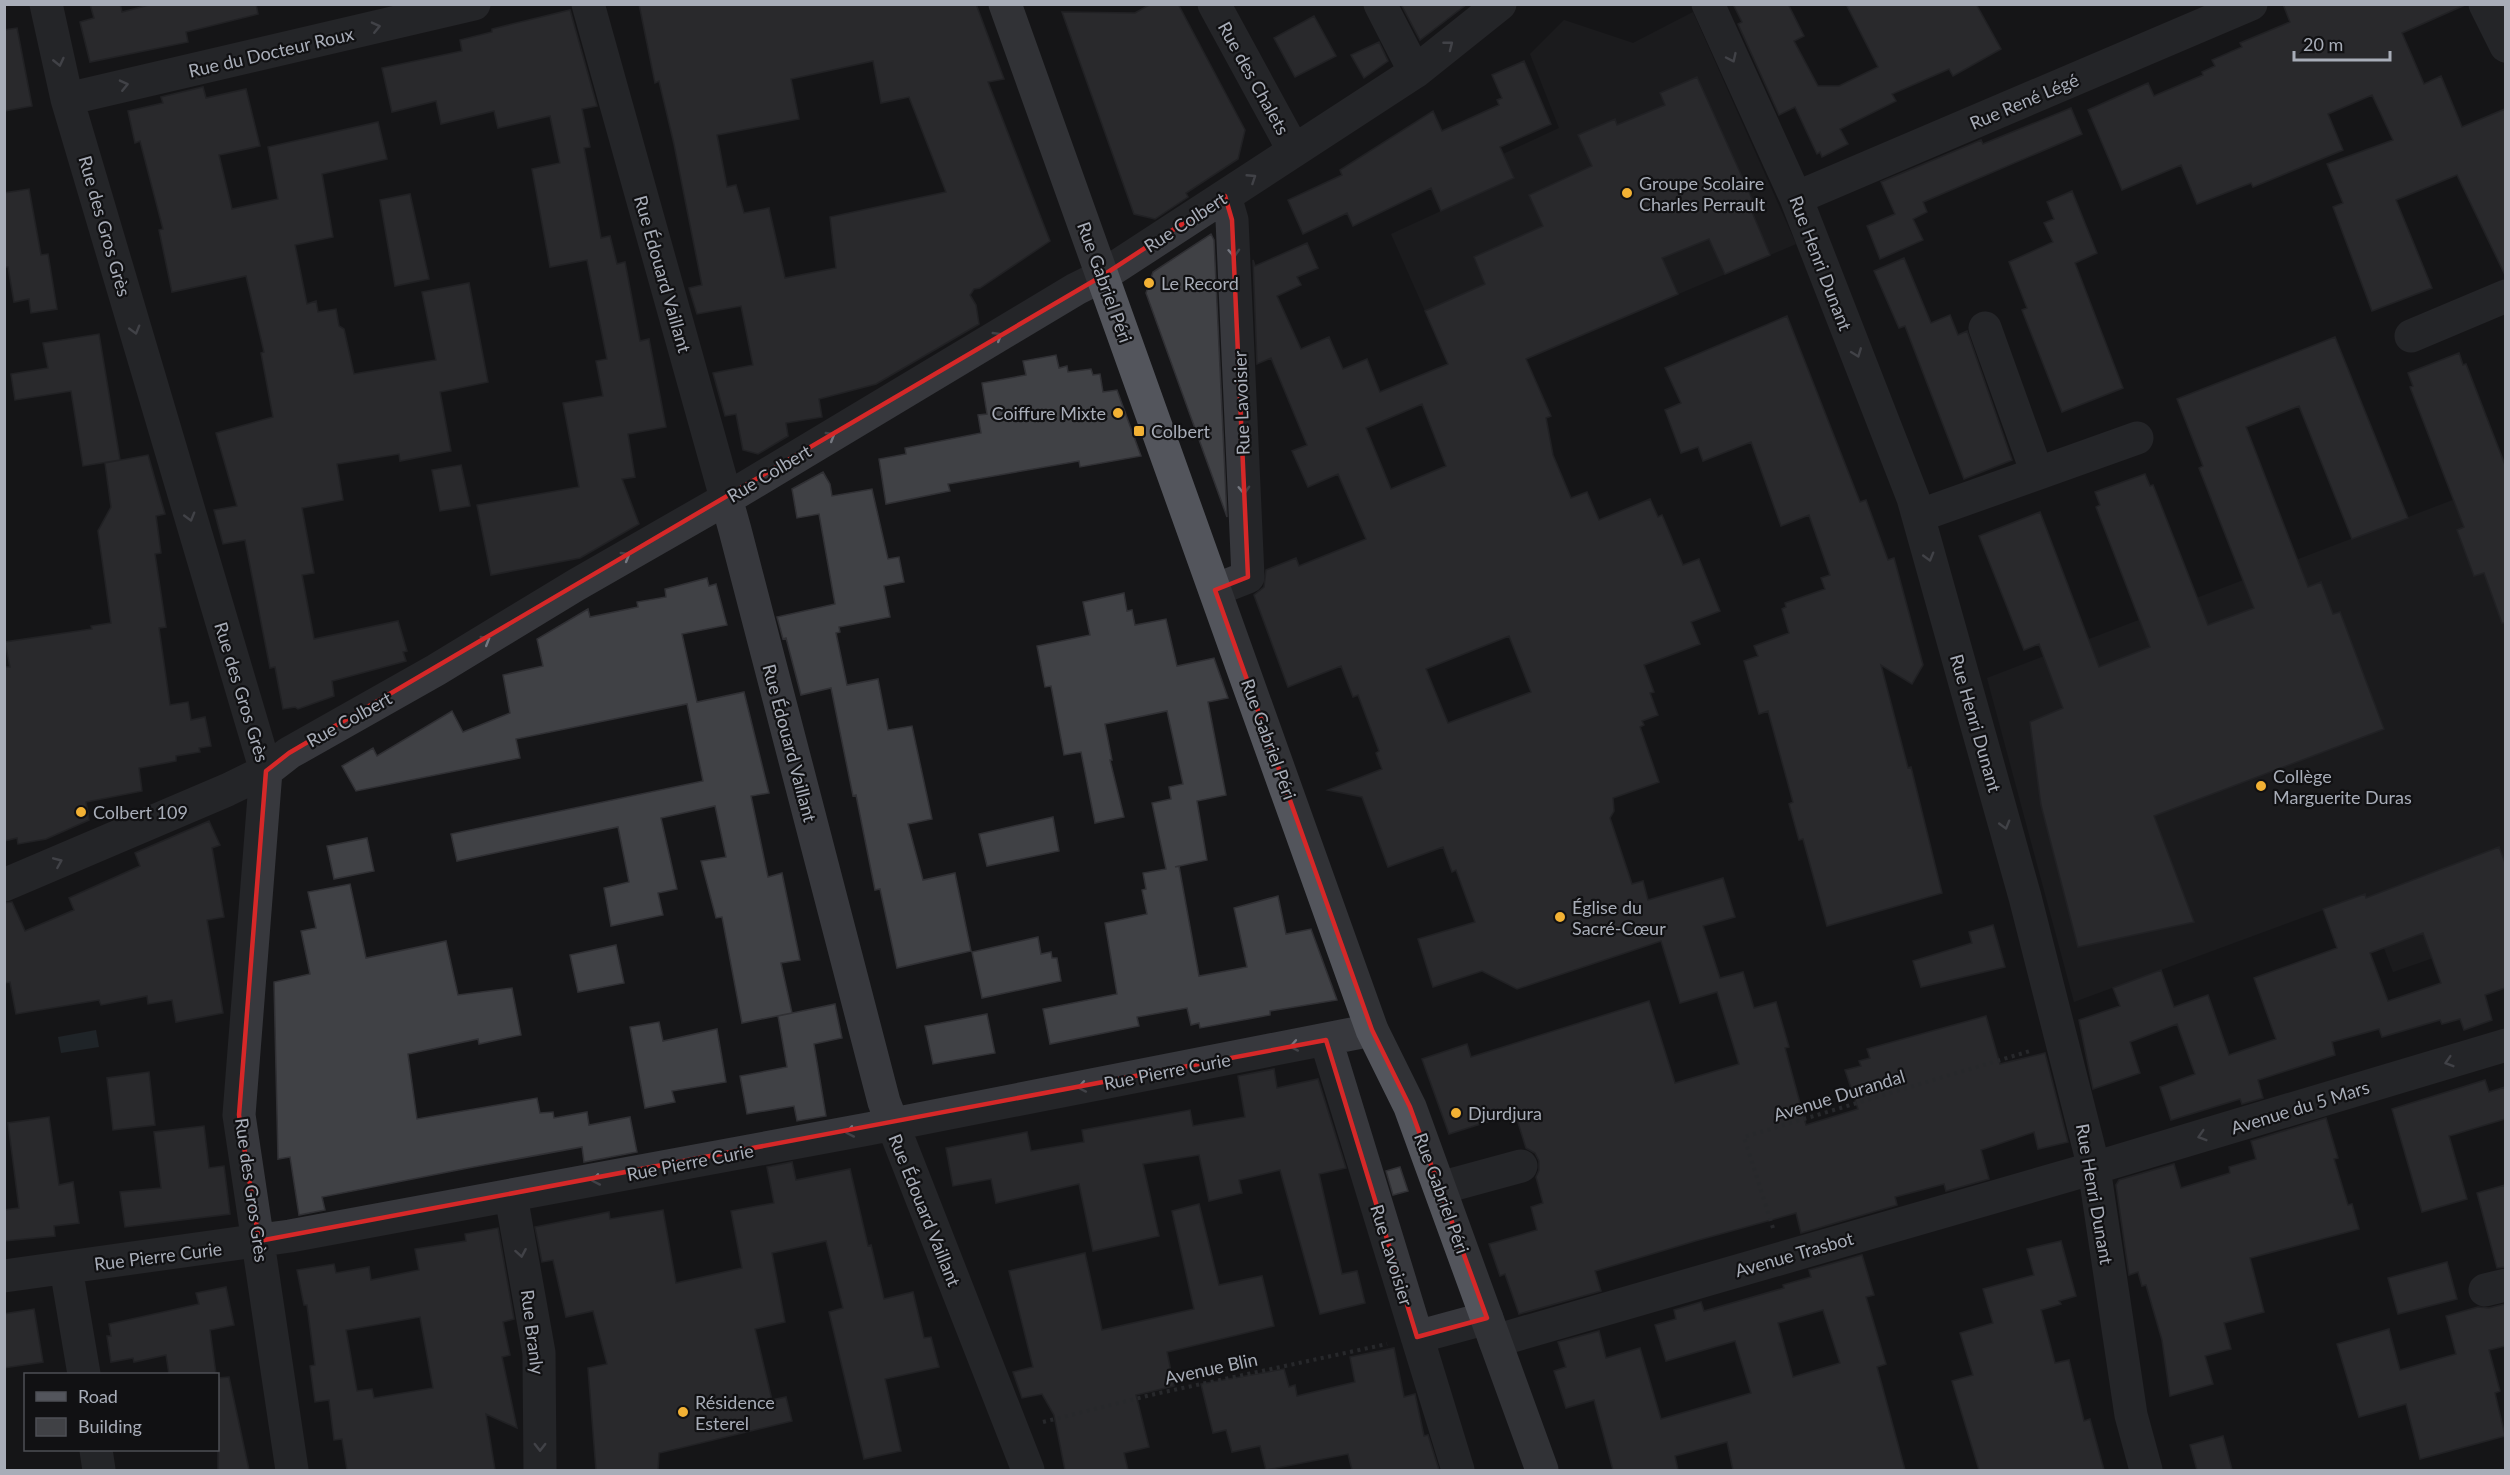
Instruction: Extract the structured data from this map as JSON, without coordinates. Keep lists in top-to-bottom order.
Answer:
{
  "streets": {
    "main road": ["Rue Gabriel Péri"],
    "street": [
      "Rue du Docteur Roux",
      "Rue des Chalets",
      "Rue René Légé",
      "Rue Colbert",
      "Rue des Gros Grès",
      "Rue Henri Dunant",
      "Rue Édouard Vaillant",
      "Rue Lavoisier",
      "Rue Pierre Curie",
      "Avenue du 5 Mars",
      "Avenue Trasbot",
      "Rue Branly"
    ],
    "path": ["Avenue Durandal", "Avenue Blin"]
  },
  "crossings": [
    ["Rue du Docteur Roux", "Rue des Gros Grès"],
    ["Rue des Chalets", "Rue Colbert"],
    ["Rue René Légé", "Rue Henri Dunant"],
    ["Rue Colbert", "Rue des Gros Grès"],
    ["Rue Colbert", "Rue Édouard Vaillant"],
    ["Rue Colbert", "Rue Gabriel Péri"],
    ["Rue Colbert", "Rue Lavoisier"],
    ["Rue des Gros Grès", "Rue Pierre Curie"],
    ["Rue Henri Dunant", "Avenue Durandal"],
    ["Rue Henri Dunant", "Avenue du 5 Mars"],
    ["Rue Henri Dunant", "Avenue Trasbot"],
    ["Rue Édouard Vaillant", "Rue Pierre Curie"],
    ["Rue Édouard Vaillant", "Avenue Blin"],
    ["Rue Gabriel Péri", "Rue Lavoisier"],
    ["Rue Gabriel Péri", "Rue Pierre Curie"],
    ["Rue Gabriel Péri", "Avenue Trasbot"],
    ["Rue Lavoisier", "Rue Pierre Curie"],
    ["Rue Lavoisier", "Avenue Trasbot"],
    ["Rue Lavoisier", "Avenue Blin"],
    ["Rue Pierre Curie", "Rue Branly"],
    ["Avenue Durandal", "Avenue Trasbot"],
    ["Avenue du 5 Mars", "Avenue Trasbot"],
    ["Avenue Trasbot", "Avenue Blin"]
  ],
  "one_way": [
    "Rue du Docteur Roux",
    "Rue Colbert",
    "Rue des Gros Grès",
    "Rue Henri Dunant",
    "Rue Lavoisier",
    "Rue Pierre Curie",
    "Avenue du 5 Mars",
    "Rue Branly"
  ],
  "places": {
    "other": [
      "Groupe Scolaire Charles Perrault",
      "Le Record",
      "Coiffure Mixte",
      "Collège Marguerite Duras",
      "Colbert 109",
      "Église du Sacré-Cœur",
      "Djurdjura",
      "Résidence Esterel"
    ],
    "transit": ["Colbert"]
  },
  "legend": ["Road", "Building"],
  "scale_bar": "20 m"
}
